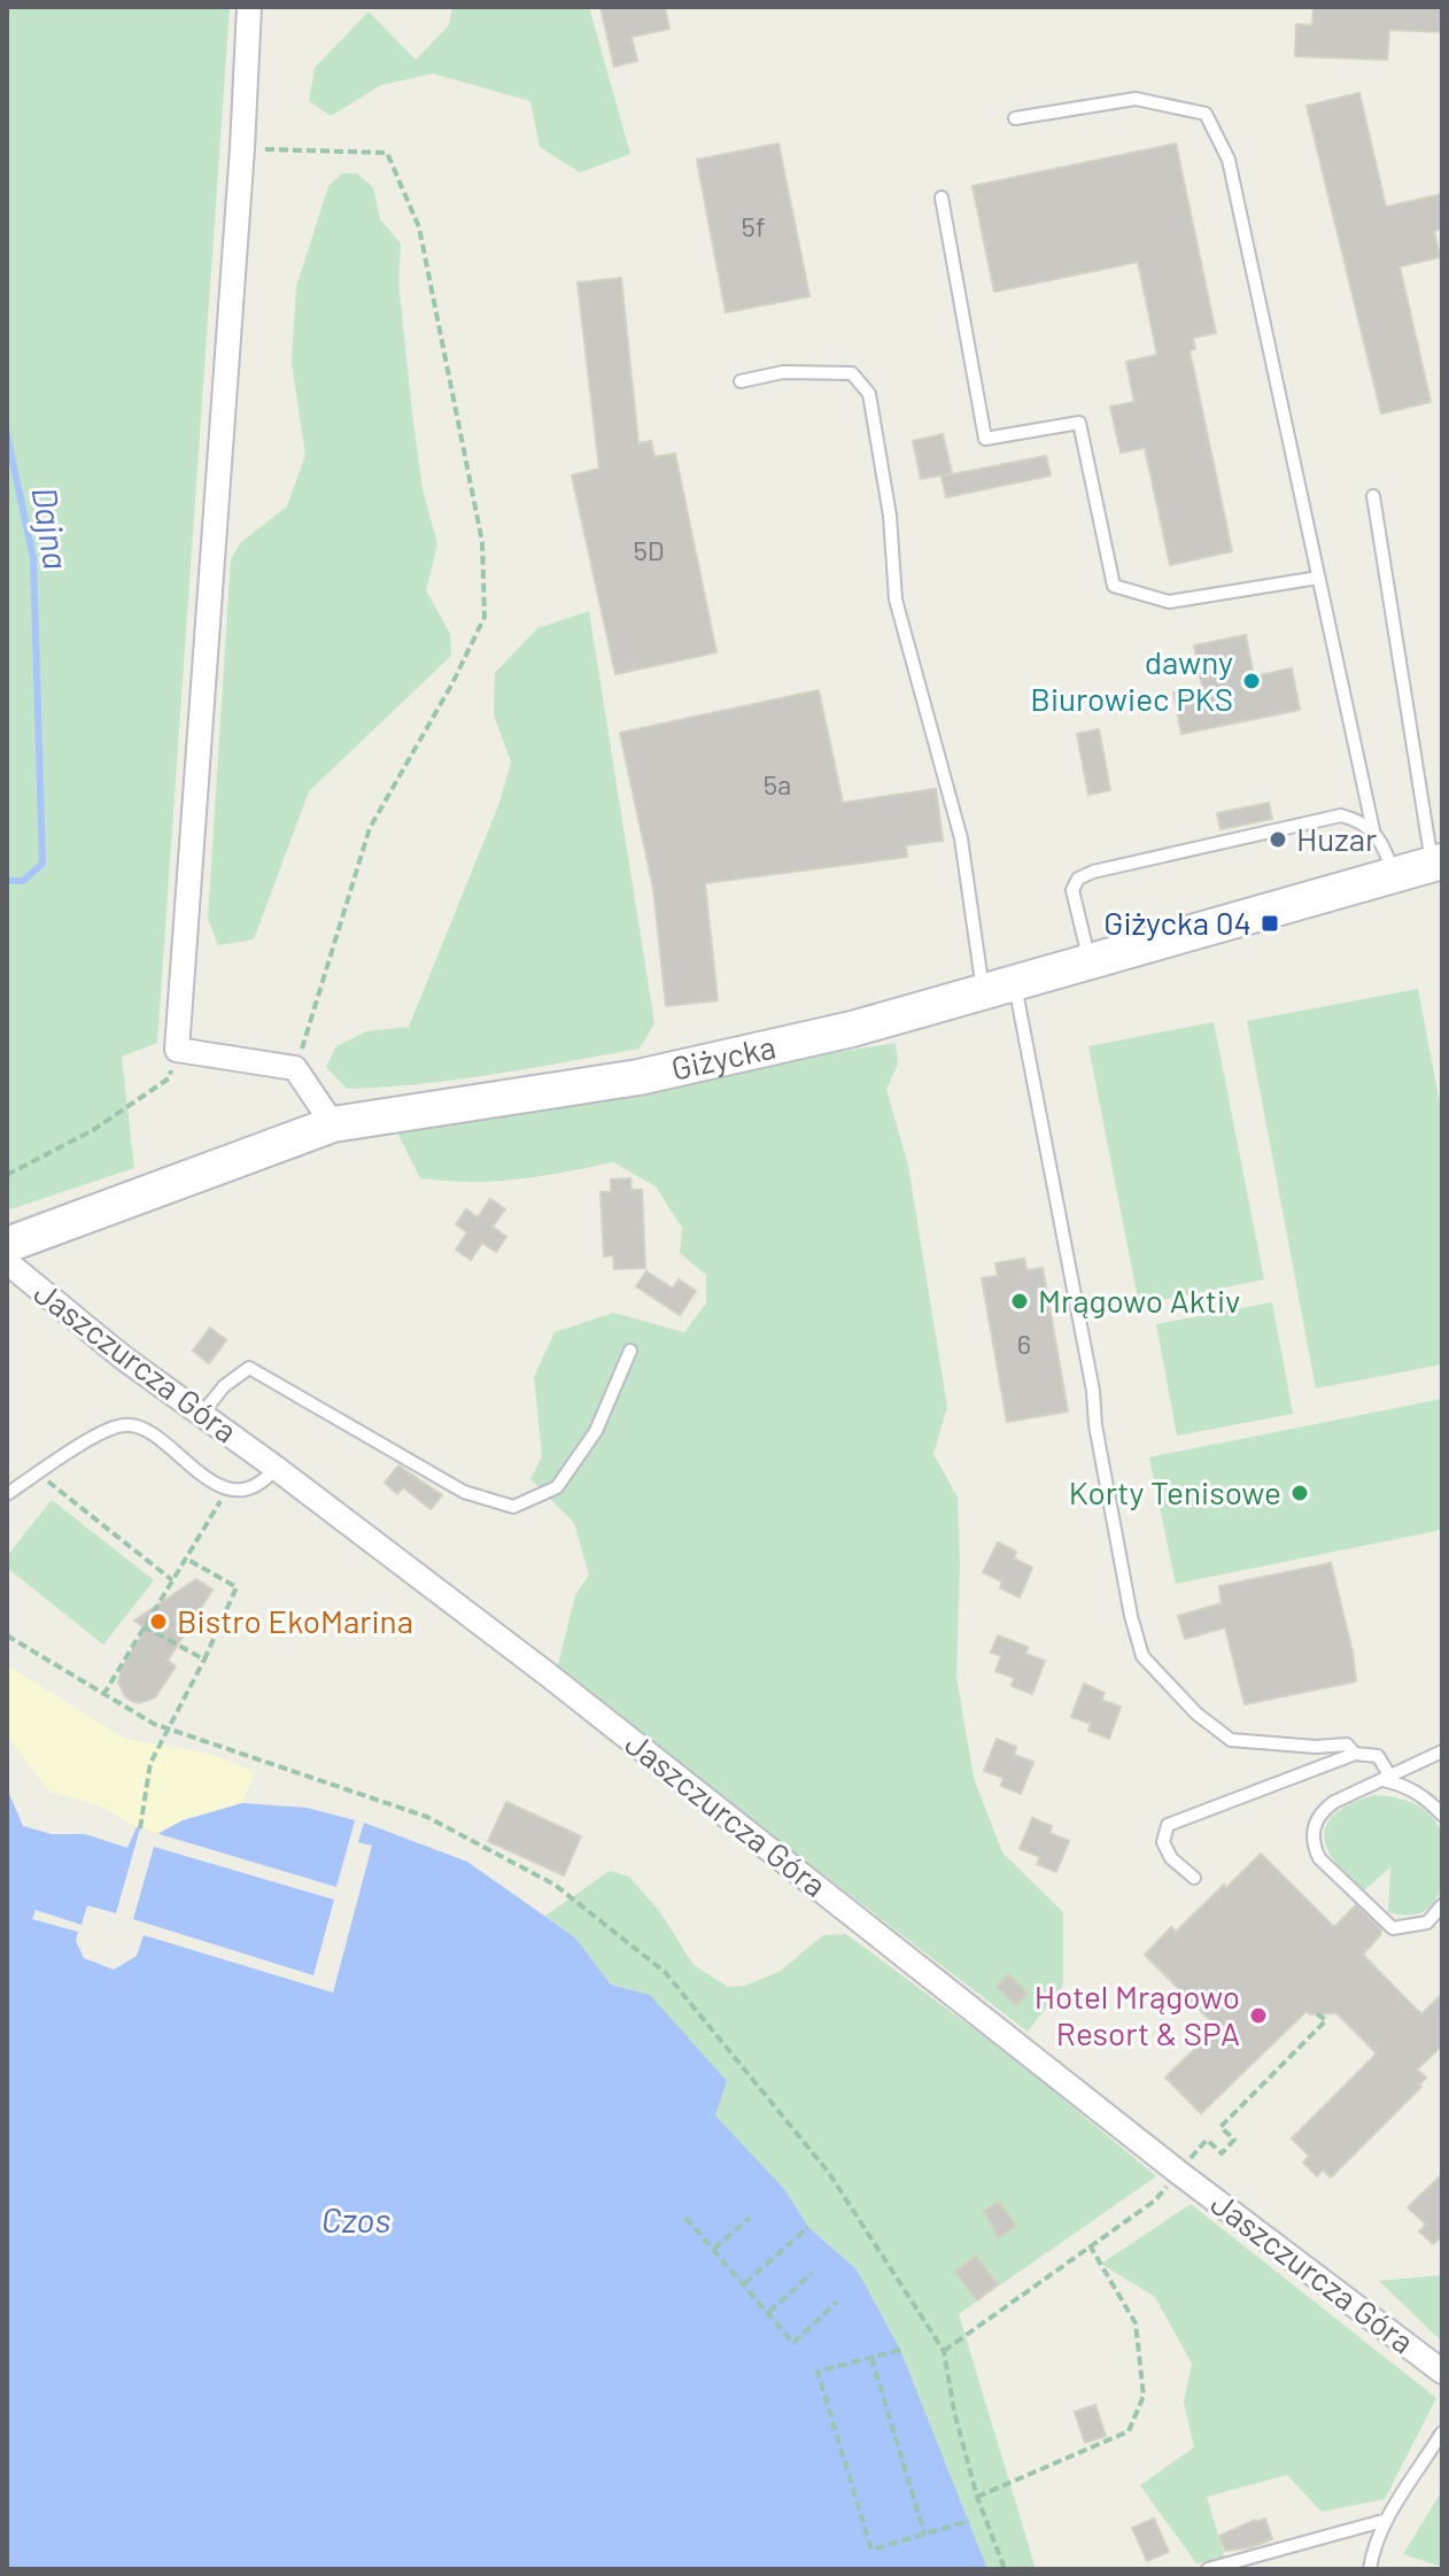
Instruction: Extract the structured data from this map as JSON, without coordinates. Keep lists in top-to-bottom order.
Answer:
{
  "streets": {
    "street": ["Giżycka", "Jaszczurcza Góra"]
  },
  "water": ["Dajna", "Czos"],
  "places": {
    "other": [
      "dawny Biurowiec PKS",
      "Huzar",
      "Mrągowo Aktiv",
      "Korty Tenisowe",
      "Bistro EkoMarina",
      "Hotel Mrągowo Resort & SPA"
    ],
    "transit": ["Giżycka 04"]
  },
  "house_numbers": [
    "5f",
    "5D",
    "5a",
    "6"
  ]
}
